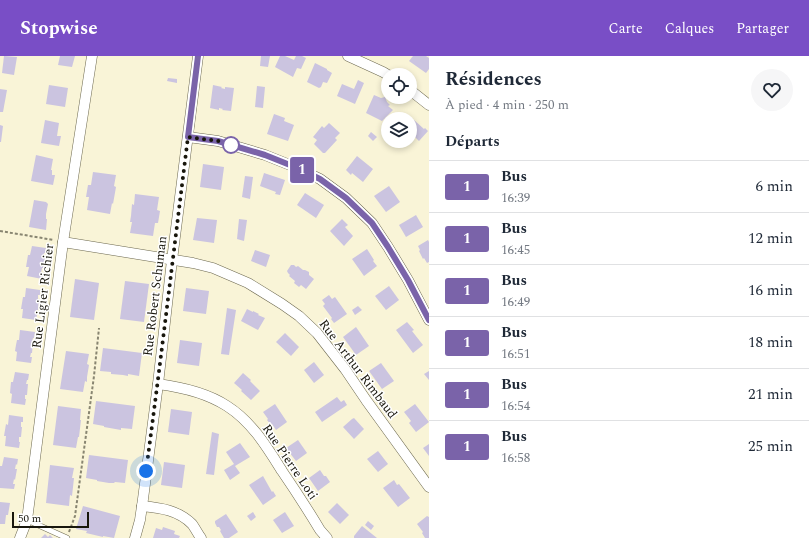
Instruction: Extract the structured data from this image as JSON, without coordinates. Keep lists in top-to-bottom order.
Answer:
{
  "streets": {
    "street": [
      "Rue Ligier Richier",
      "Rue Robert Schuman",
      "Rue Arthur Rimbaud",
      "Rue Pierre Loti"
    ]
  },
  "crossings": [
    ["Rue Ligier Richier", "Rue Arthur Rimbaud"],
    ["Rue Robert Schuman", "Rue Arthur Rimbaud"],
    ["Rue Robert Schuman", "Rue Pierre Loti"]
  ],
  "lines": ["bus line 1"],
  "scale_bar": "50 m",
  "page": {
    "header": "Stopwise",
    "nav": ["Carte", "Calques", "Partager"],
    "on_map": "1",
    "heading": [
      ["Résidences", "À pied · 4 min · 250 m"],
      "Départs"
    ],
    "list": [
      {
        "mark": "1",
        "name": "Bus",
        "note": "16:39",
        "value": "6 min"
      },
      {
        "mark": "1",
        "name": "Bus",
        "note": "16:45",
        "value": "12 min"
      },
      {
        "mark": "1",
        "name": "Bus",
        "note": "16:49",
        "value": "16 min"
      },
      {
        "mark": "1",
        "name": "Bus",
        "note": "16:51",
        "value": "18 min"
      },
      {
        "mark": "1",
        "name": "Bus",
        "note": "16:54",
        "value": "21 min"
      },
      {
        "mark": "1",
        "name": "Bus",
        "note": "16:58",
        "value": "25 min"
      }
    ],
    "scale": "50 m"
  }
}
